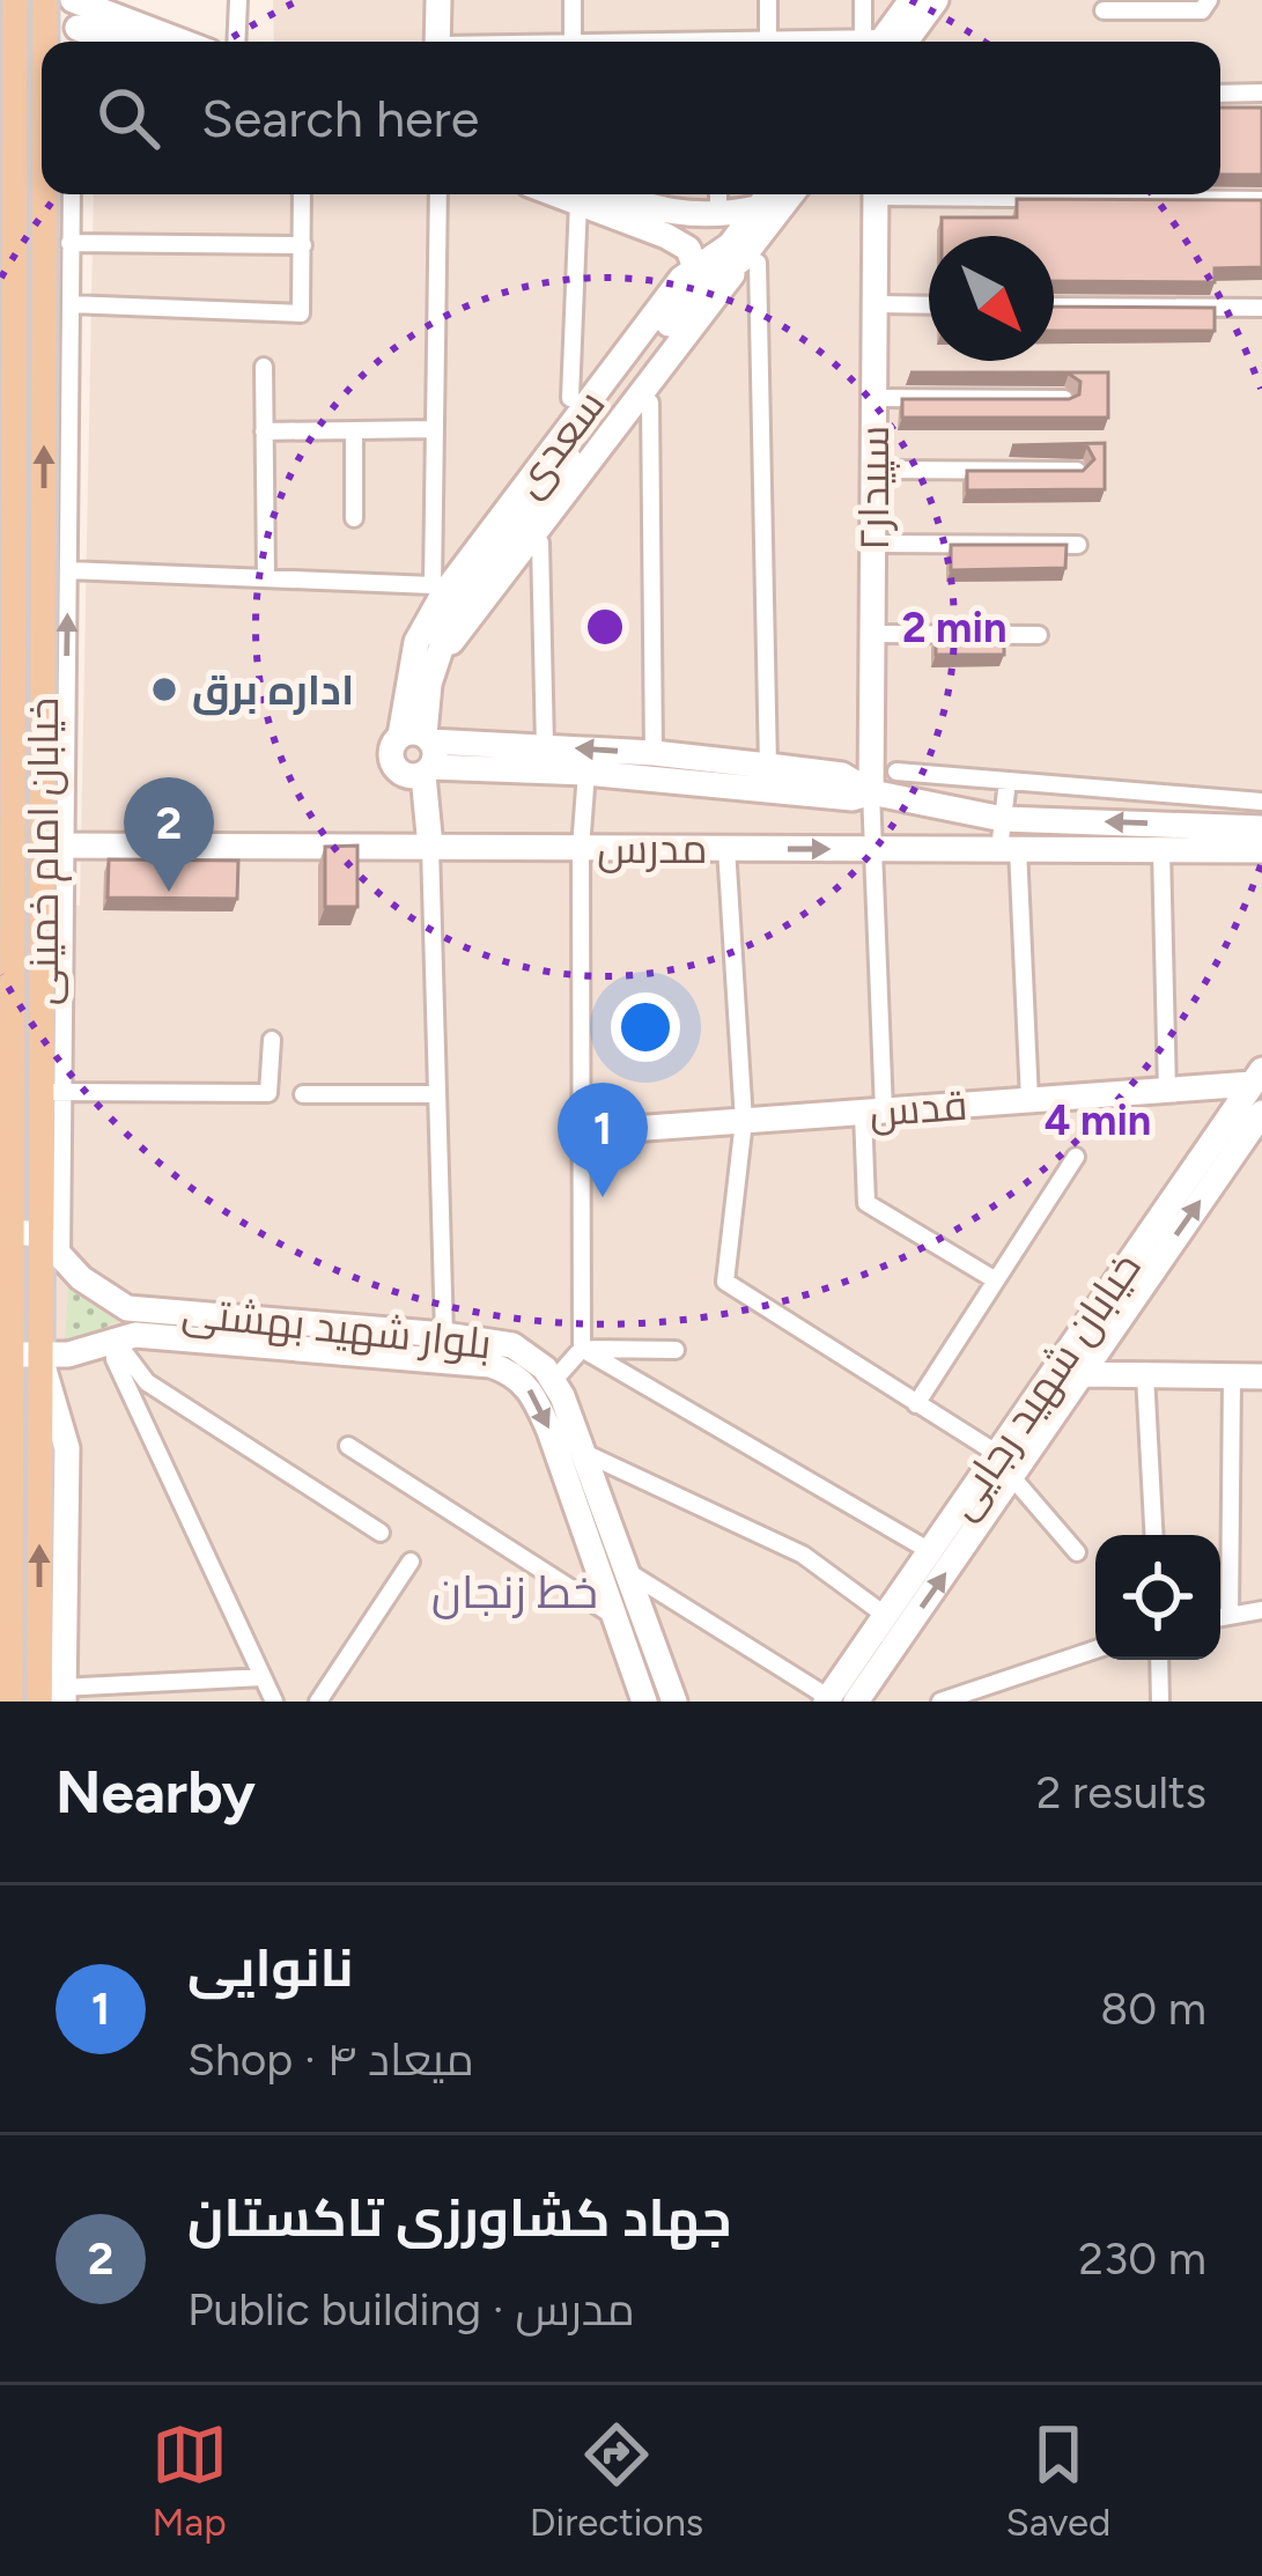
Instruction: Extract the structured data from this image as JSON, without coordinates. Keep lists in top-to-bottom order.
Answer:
{
  "streets": {
    "main road": ["خیابان امام خمینی"],
    "street": [
      "سعدی",
      "سپیدار۲",
      "مدرس",
      "قدس",
      "بلوار شهید بهشتی",
      "خیابان شهید رجایی"
    ]
  },
  "crossings": [
    ["سعدی", "مدرس"],
    ["مدرس", "خیابان امام خمینی"],
    ["خیابان امام خمینی", "بلوار شهید بهشتی"],
    ["قدس", "خیابان شهید رجایی"]
  ],
  "districts": ["خط زنجان"],
  "places": ["اداره برق"],
  "north": "bottom right",
  "page": {
    "search": "Search here",
    "pins": ["2", "1"],
    "heading": ["Nearby", "2 results"],
    "list": [
      {
        "mark": "1",
        "name": "نانوایی",
        "note": "Shop · میعاد ۴",
        "value": "80 m"
      },
      {
        "mark": "2",
        "name": "جهاد کشاورزی تاکستان",
        "note": "Public building · مدرس",
        "value": "230 m"
      }
    ],
    "nav": ["Map", "Directions", "Saved"]
  },
  "rings": ["2 min", "4 min"]
}
